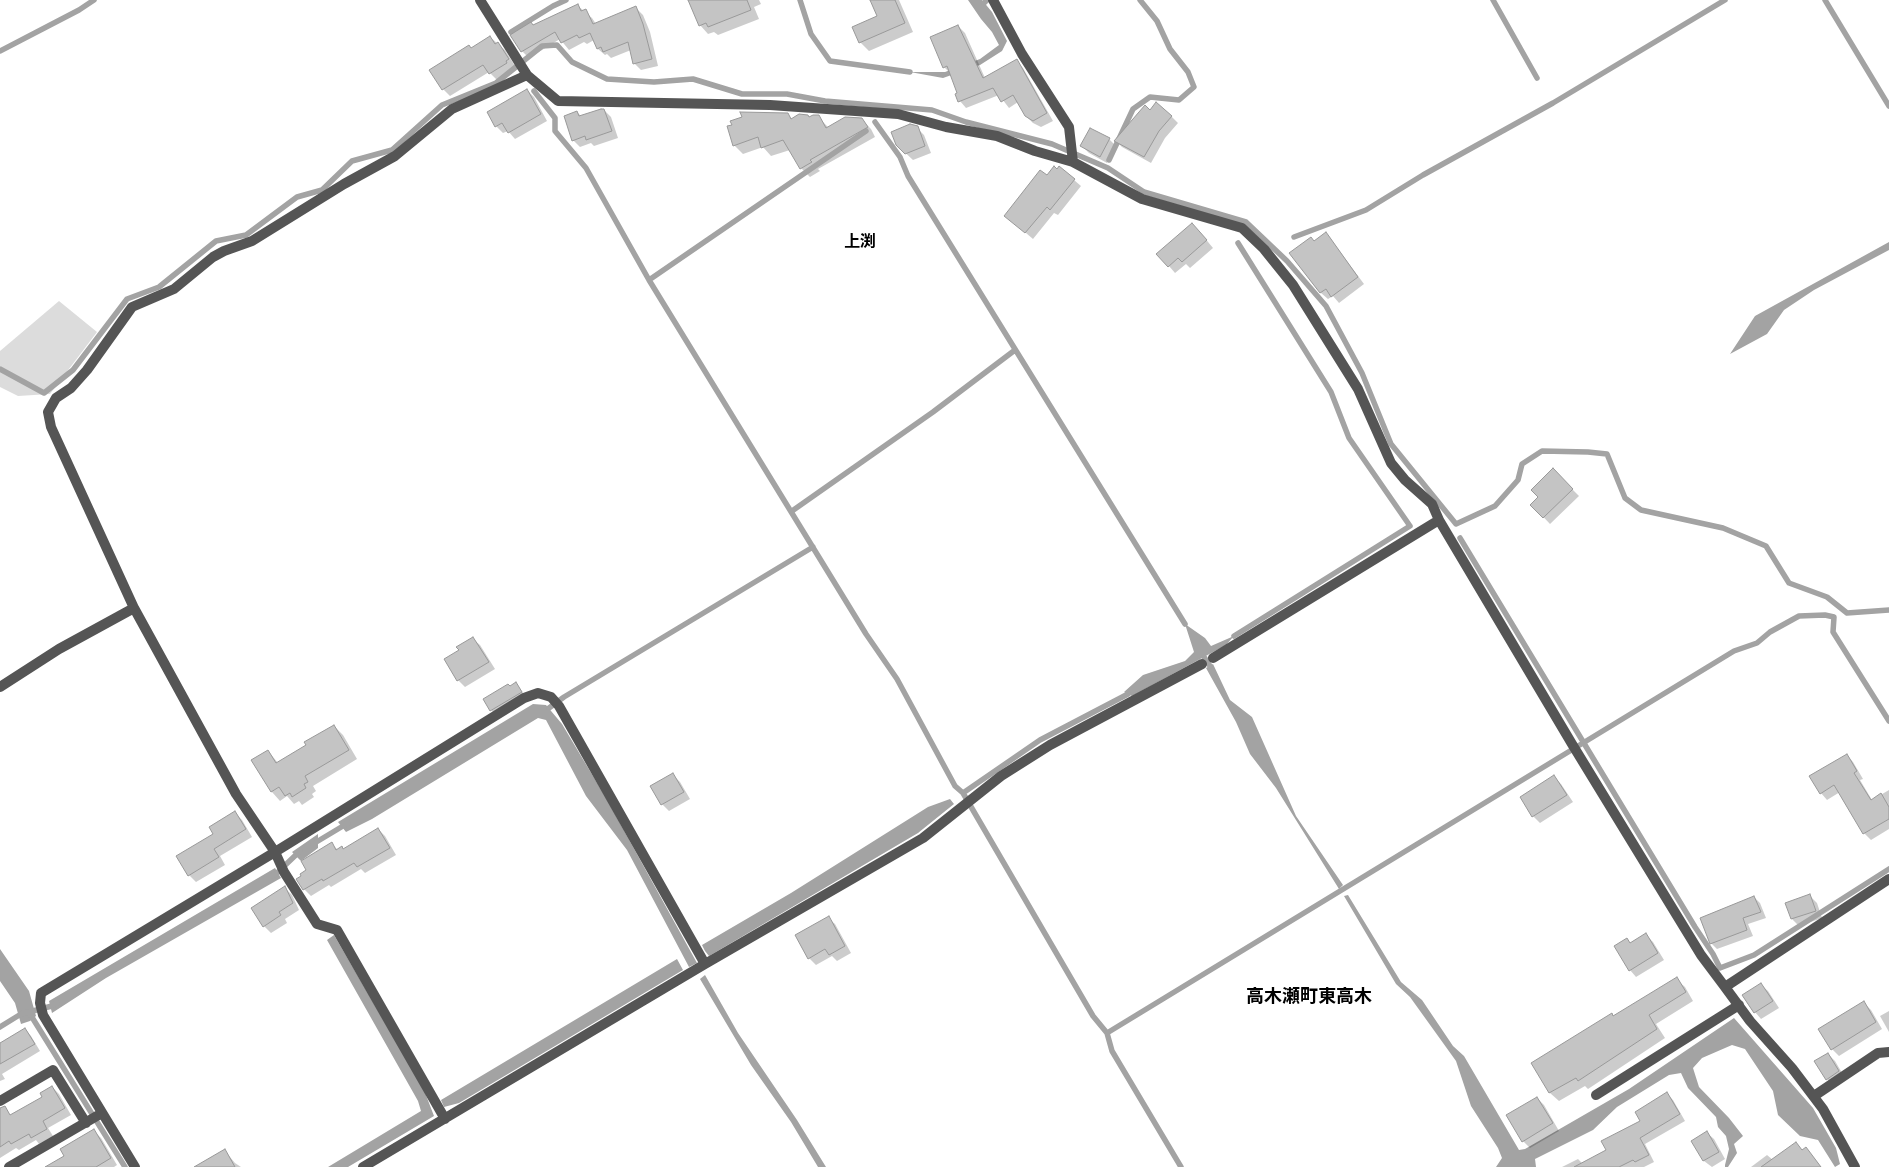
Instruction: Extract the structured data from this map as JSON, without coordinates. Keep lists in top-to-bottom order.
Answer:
{
  "districts": ["上渕", "高木瀬町東高木"]
}
